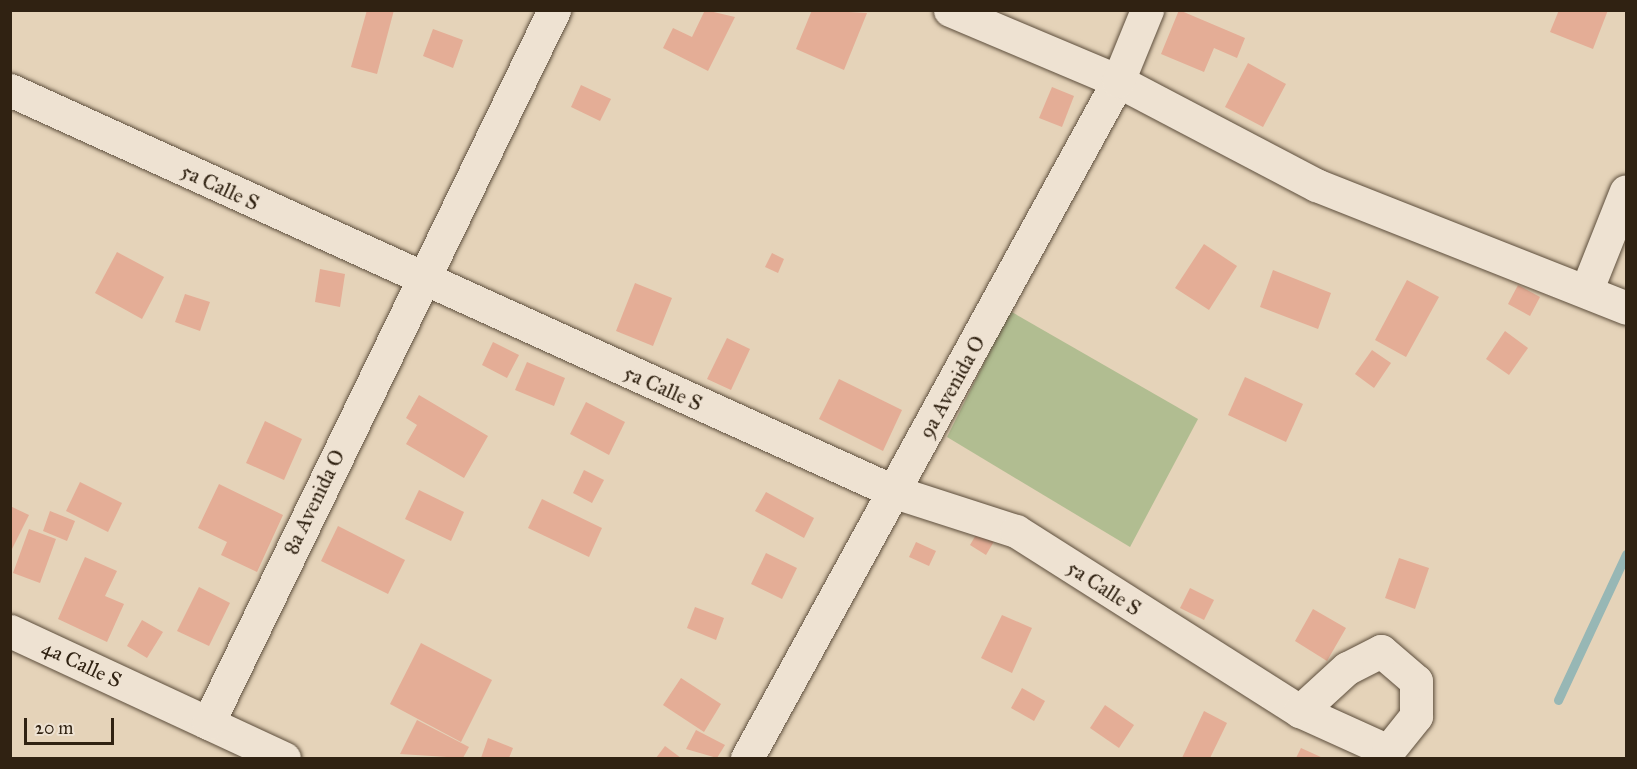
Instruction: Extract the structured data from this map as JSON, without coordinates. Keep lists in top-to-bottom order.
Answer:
{
  "streets": {
    "street": [
      "5a Calle S",
      "9a Avenida O",
      "8a Avenida O",
      "4a Calle S"
    ]
  },
  "crossings": [
    ["5a Calle S", "9a Avenida O"],
    ["5a Calle S", "8a Avenida O"],
    ["8a Avenida O", "4a Calle S"]
  ],
  "scale_bar": "20 m"
}
